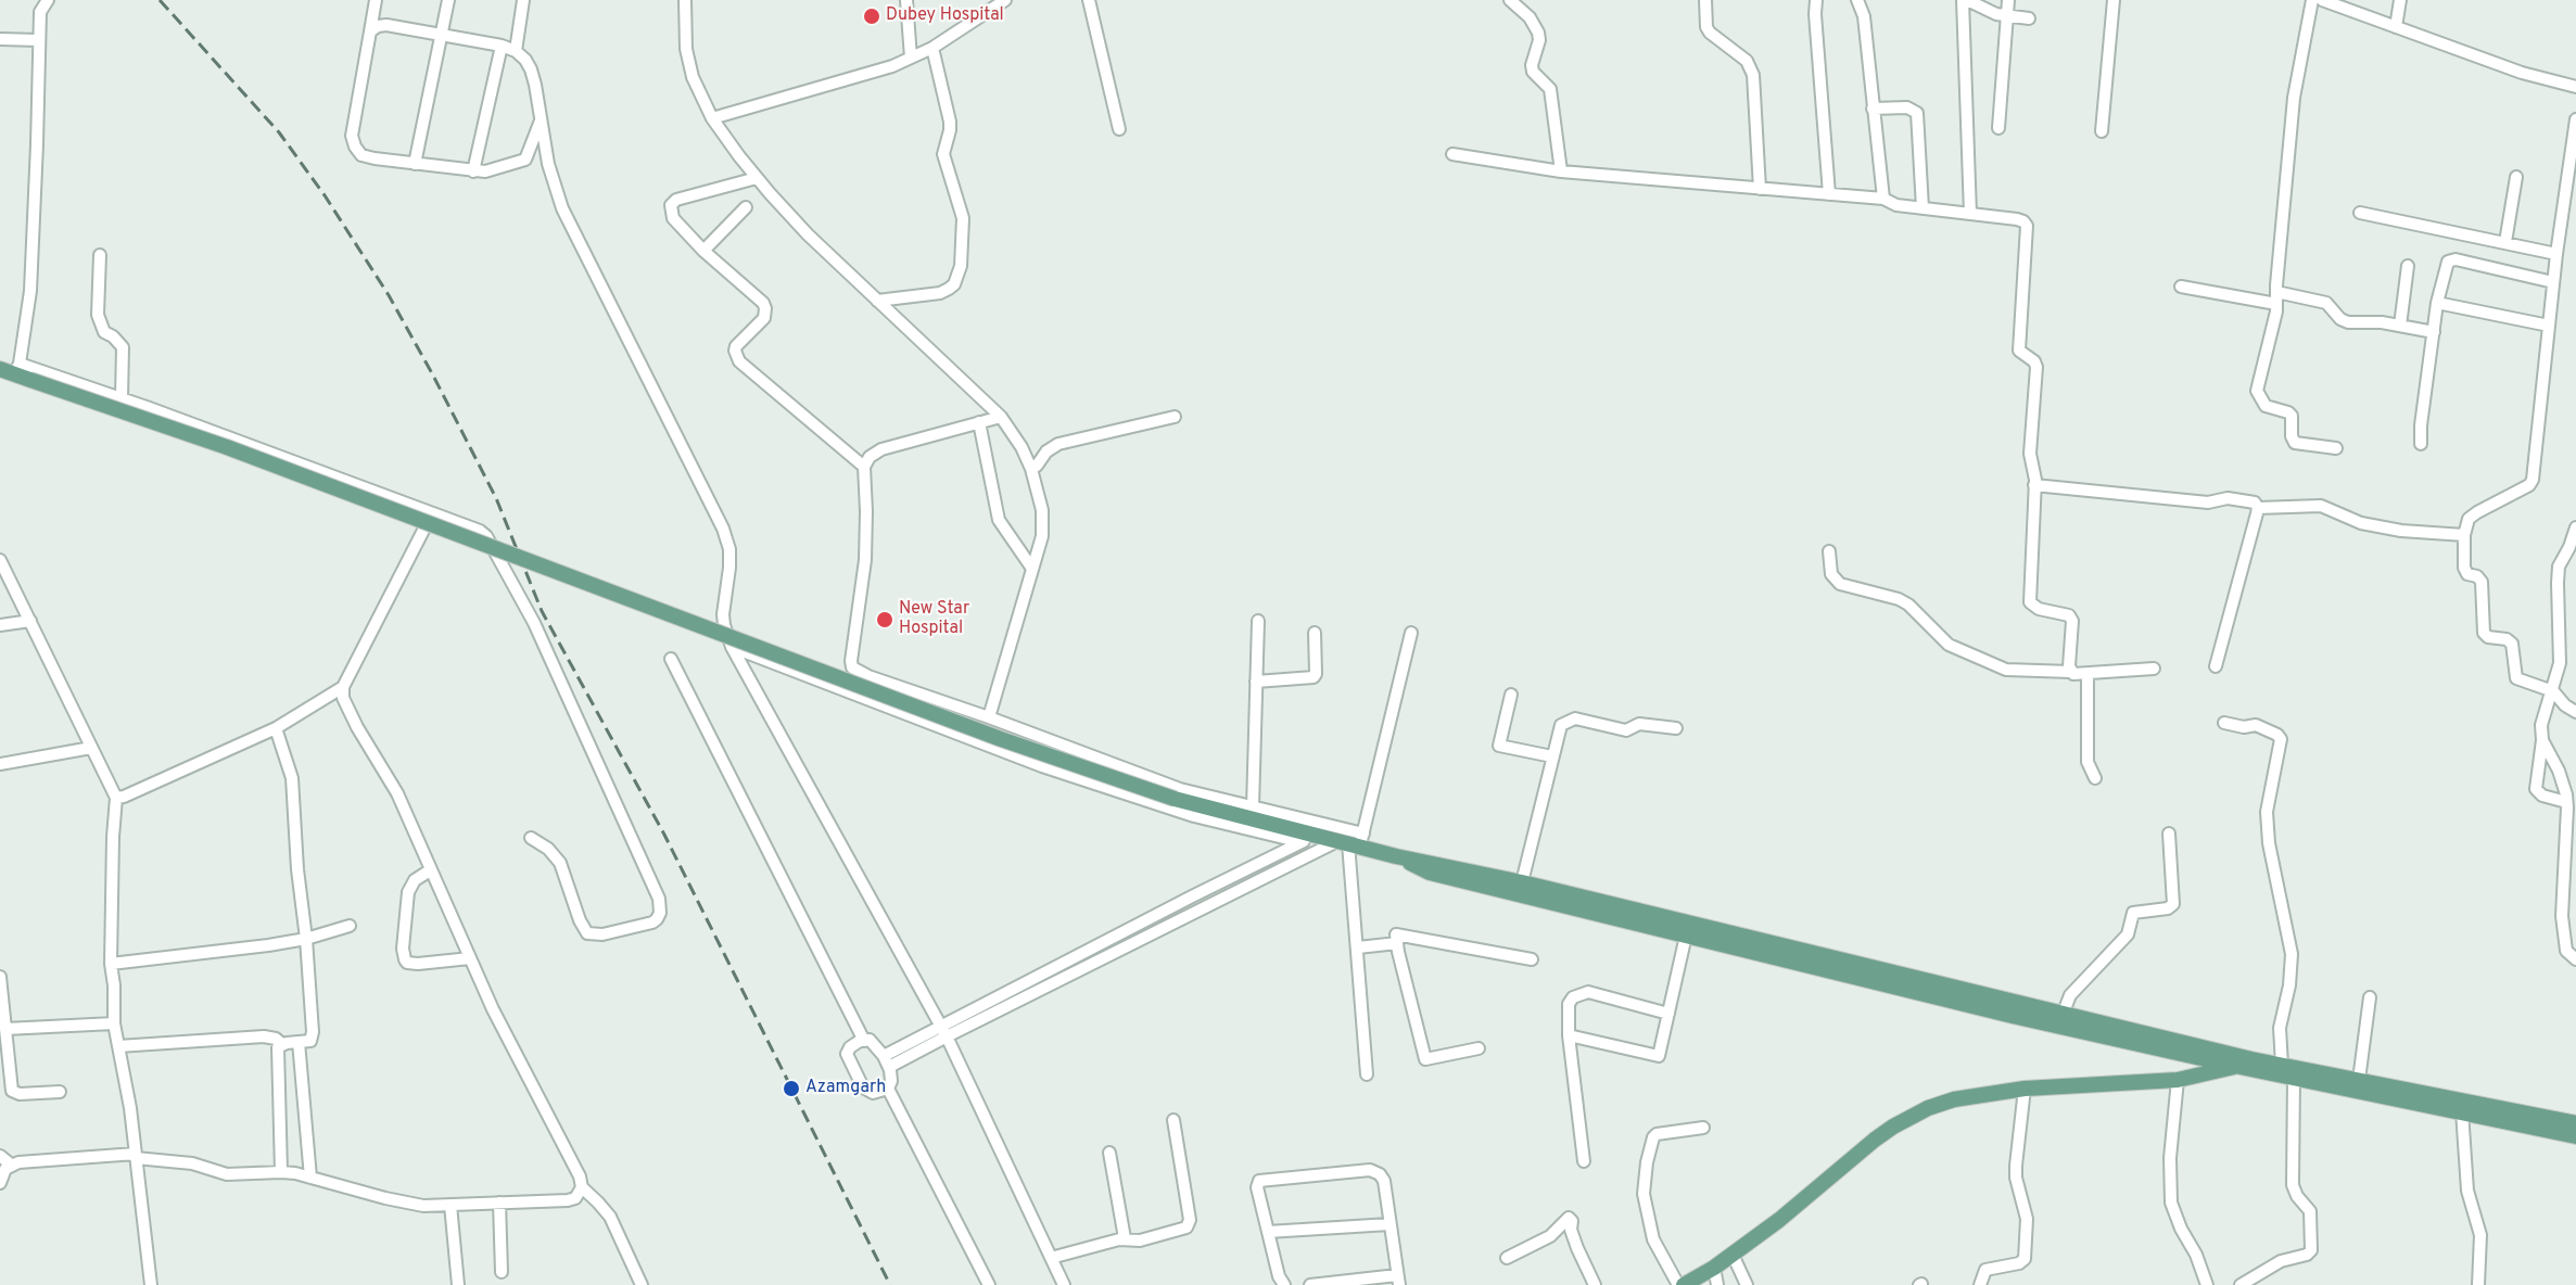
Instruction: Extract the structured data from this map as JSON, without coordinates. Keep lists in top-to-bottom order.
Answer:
{
  "places": ["Dubey Hospital", "New Star Hospital", "Azamgarh"]
}
